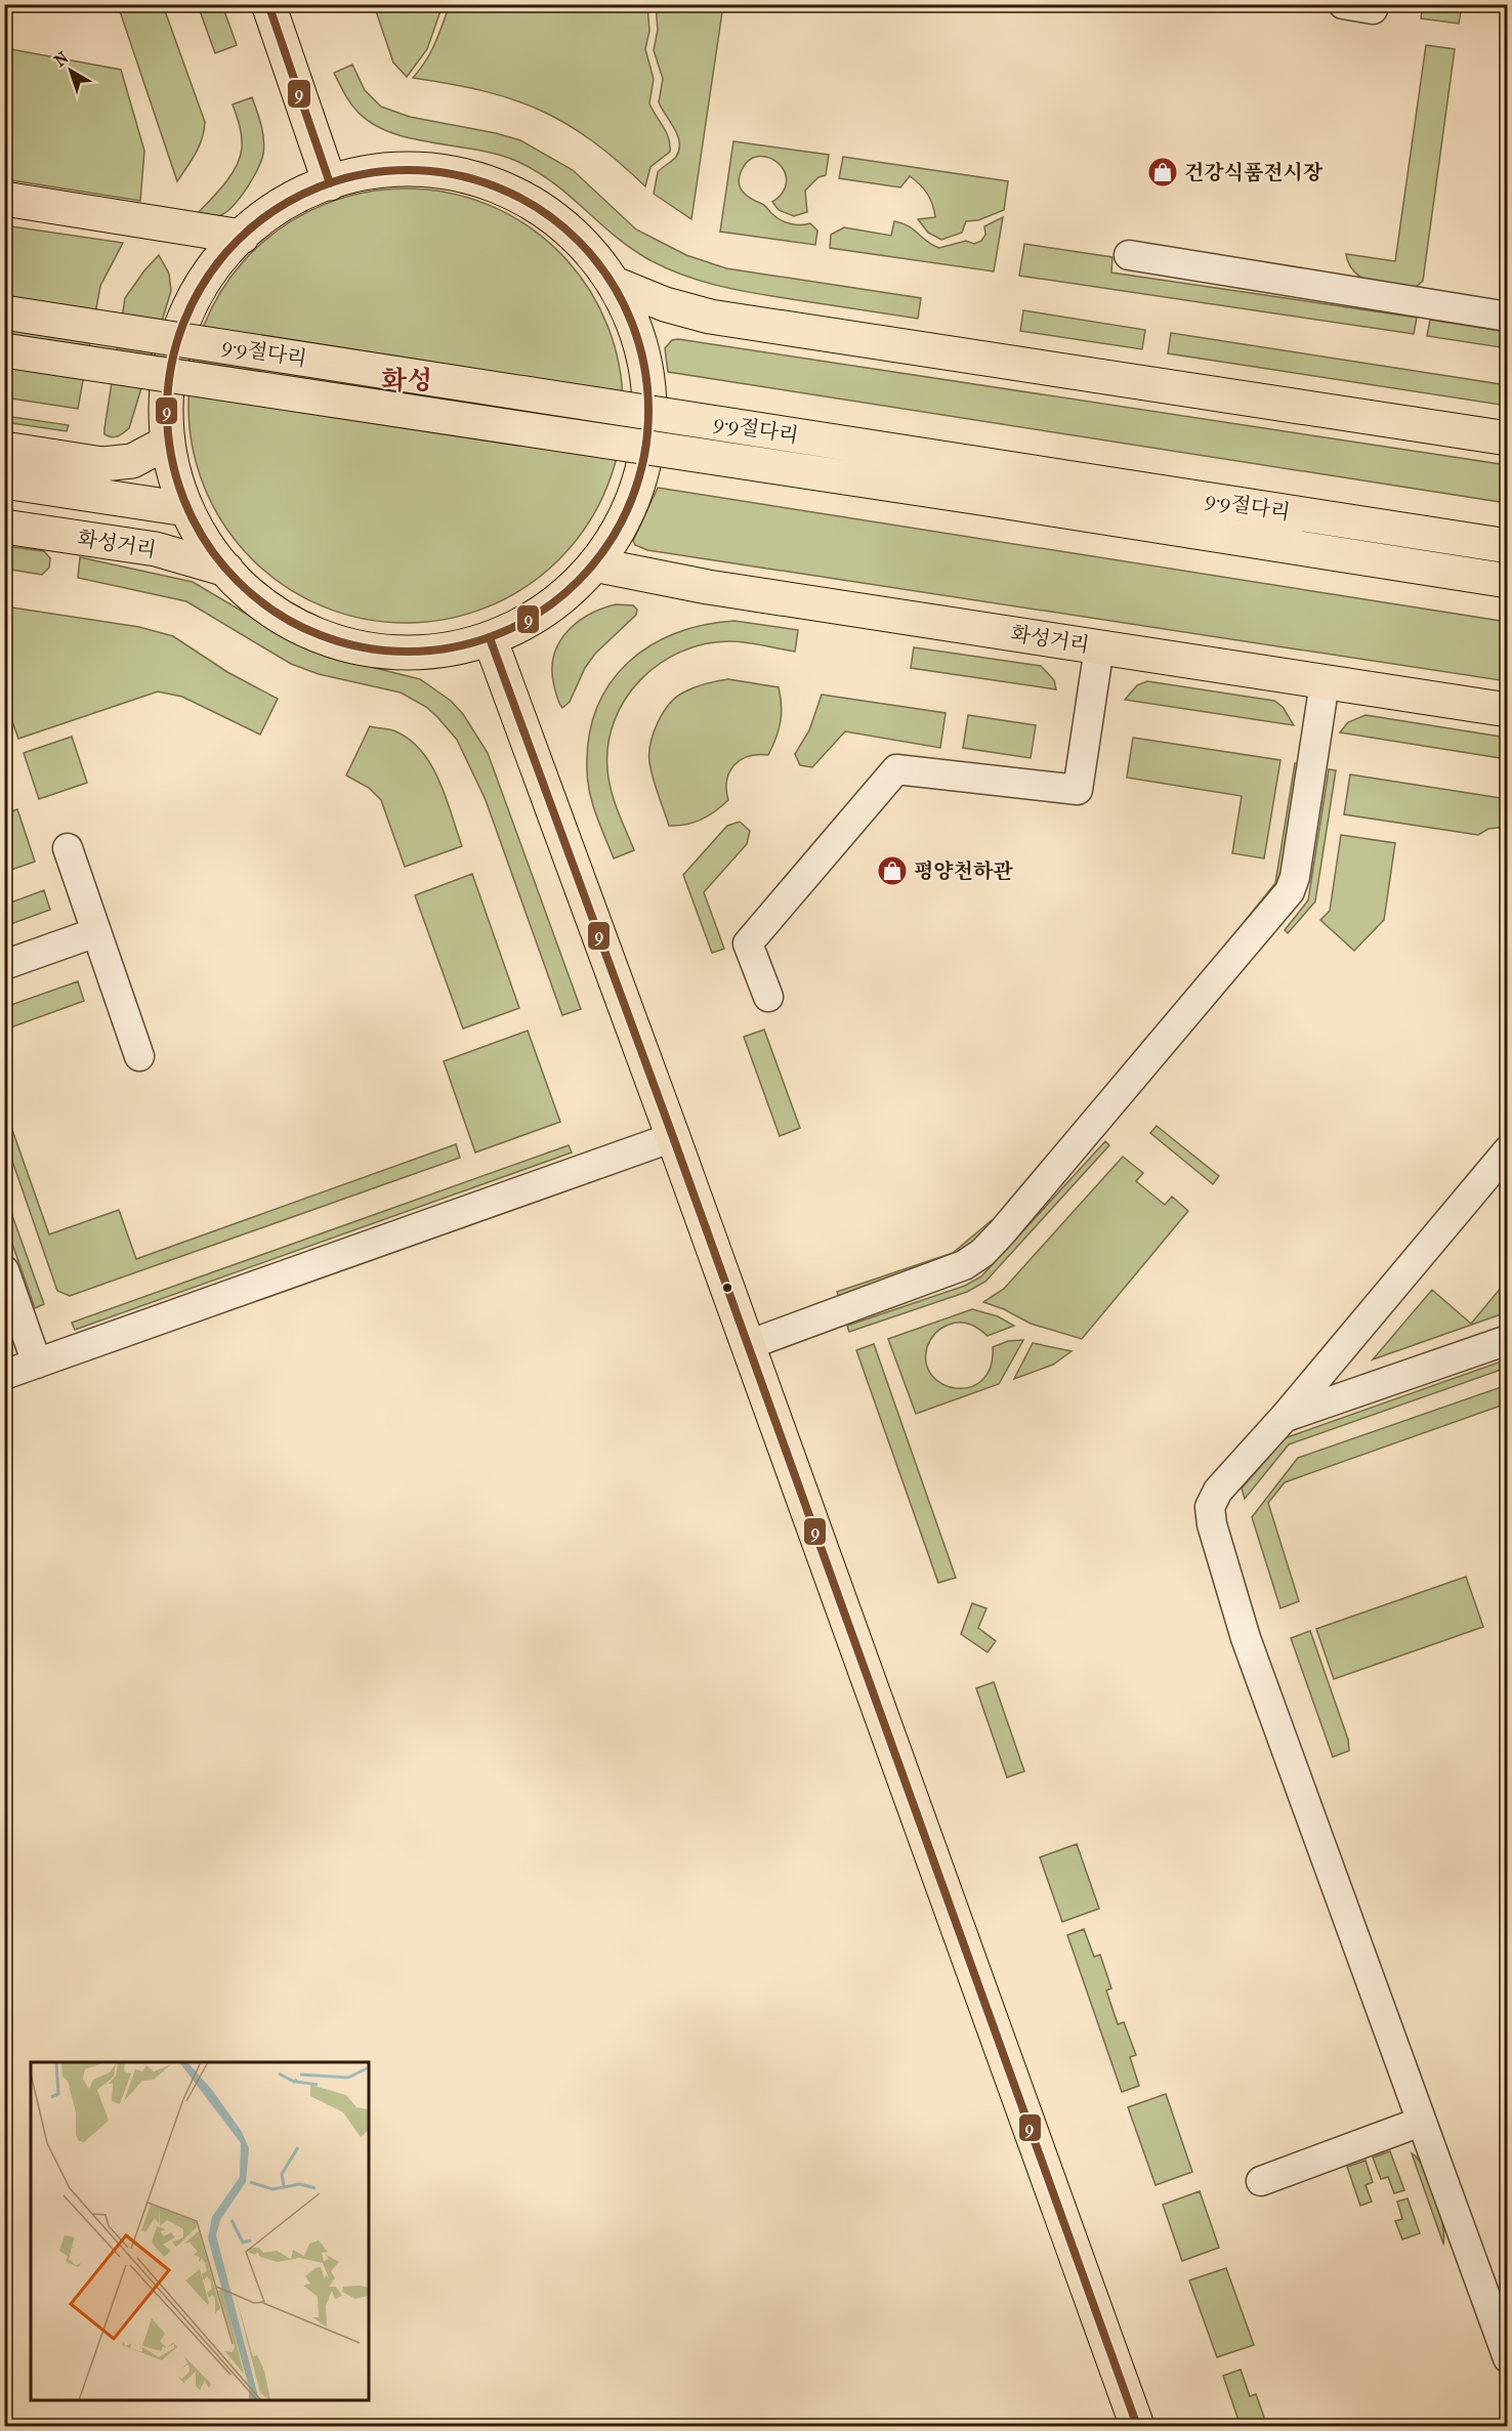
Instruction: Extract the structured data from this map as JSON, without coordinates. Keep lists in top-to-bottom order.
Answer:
{
  "streets": {
    "main road": ["9·9절다리", "화성거리"]
  },
  "districts": ["화성"],
  "places": {
    "shop": ["건강식품전시장", "평양천하관"]
  },
  "lines": ["transit line 9"],
  "north": "top left"
}
